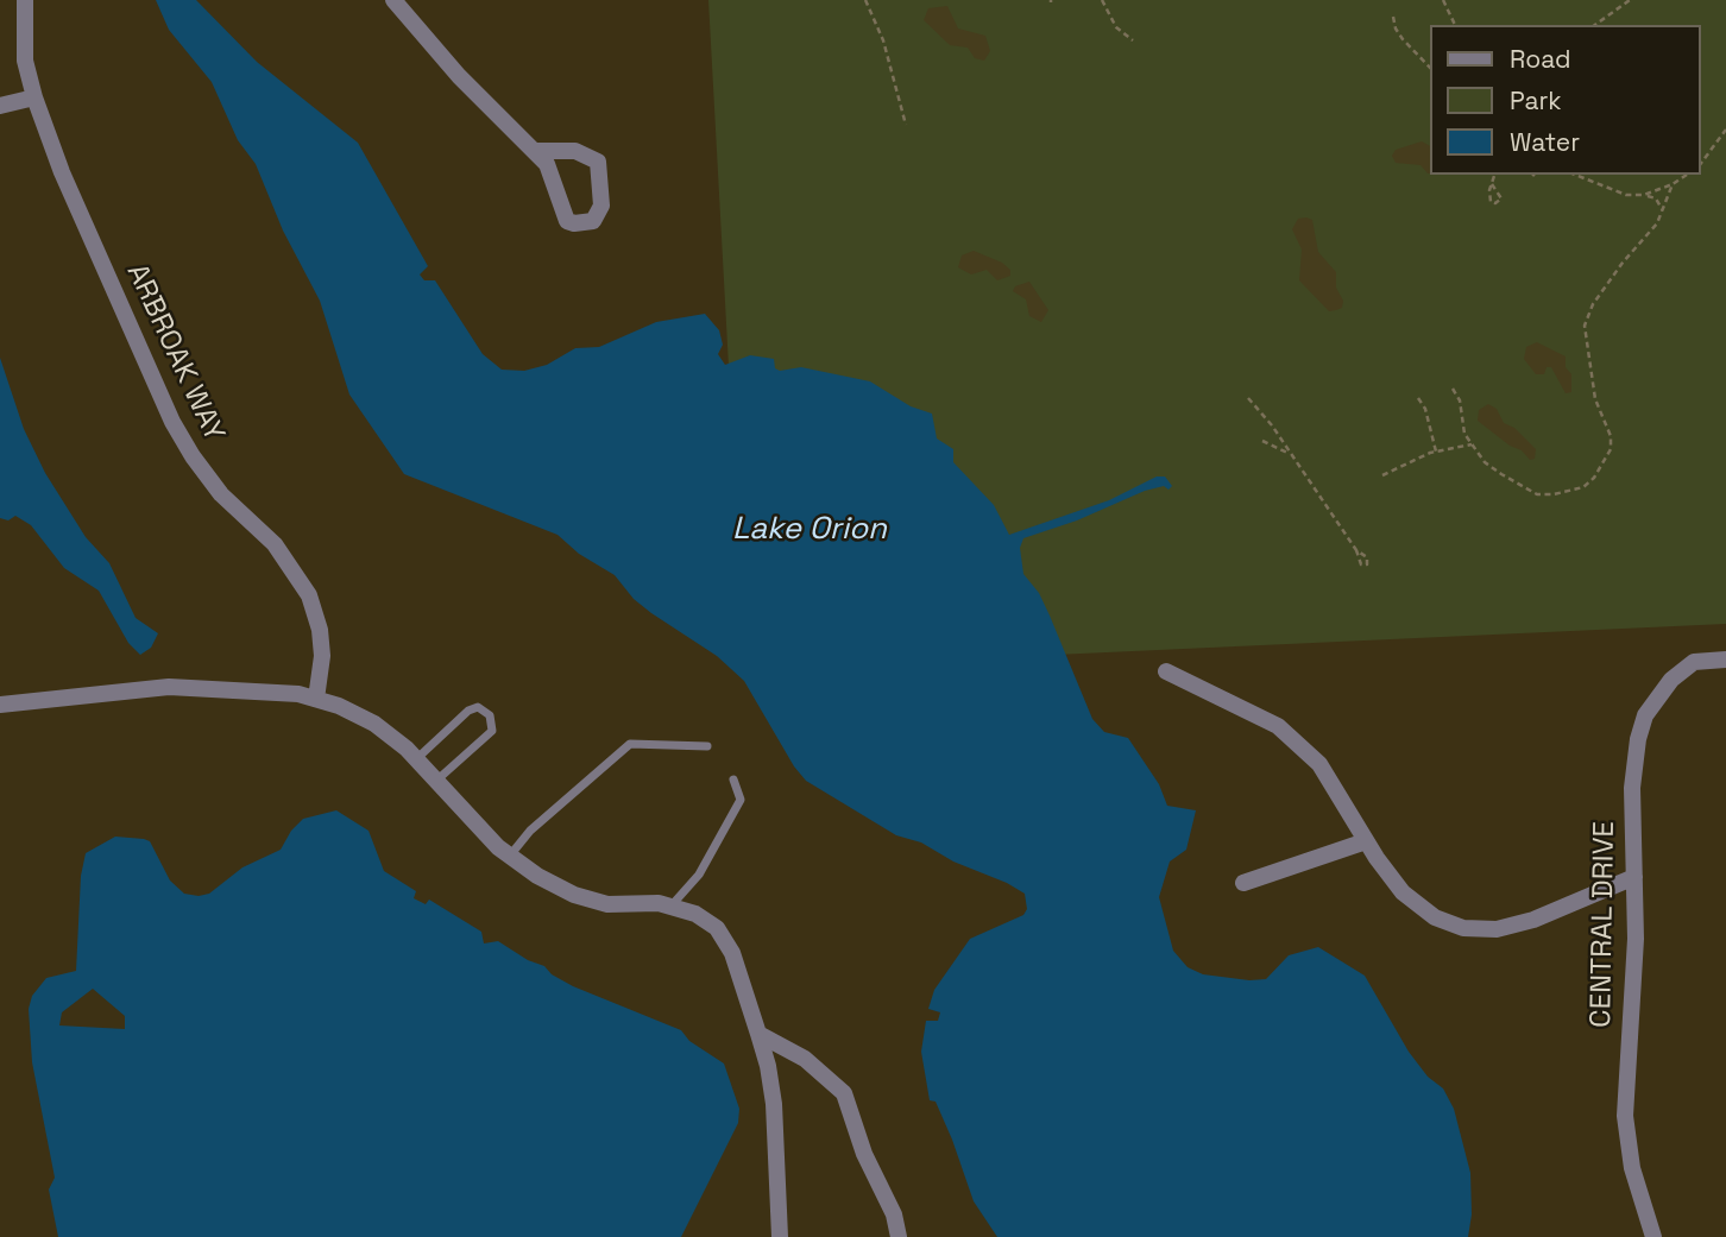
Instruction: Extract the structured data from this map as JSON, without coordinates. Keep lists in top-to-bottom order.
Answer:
{
  "streets": {
    "street": ["ARBROAK WAY", "CENTRAL DRIVE"]
  },
  "water": ["Lake Orion"],
  "legend": ["Road", "Park", "Water"]
}
